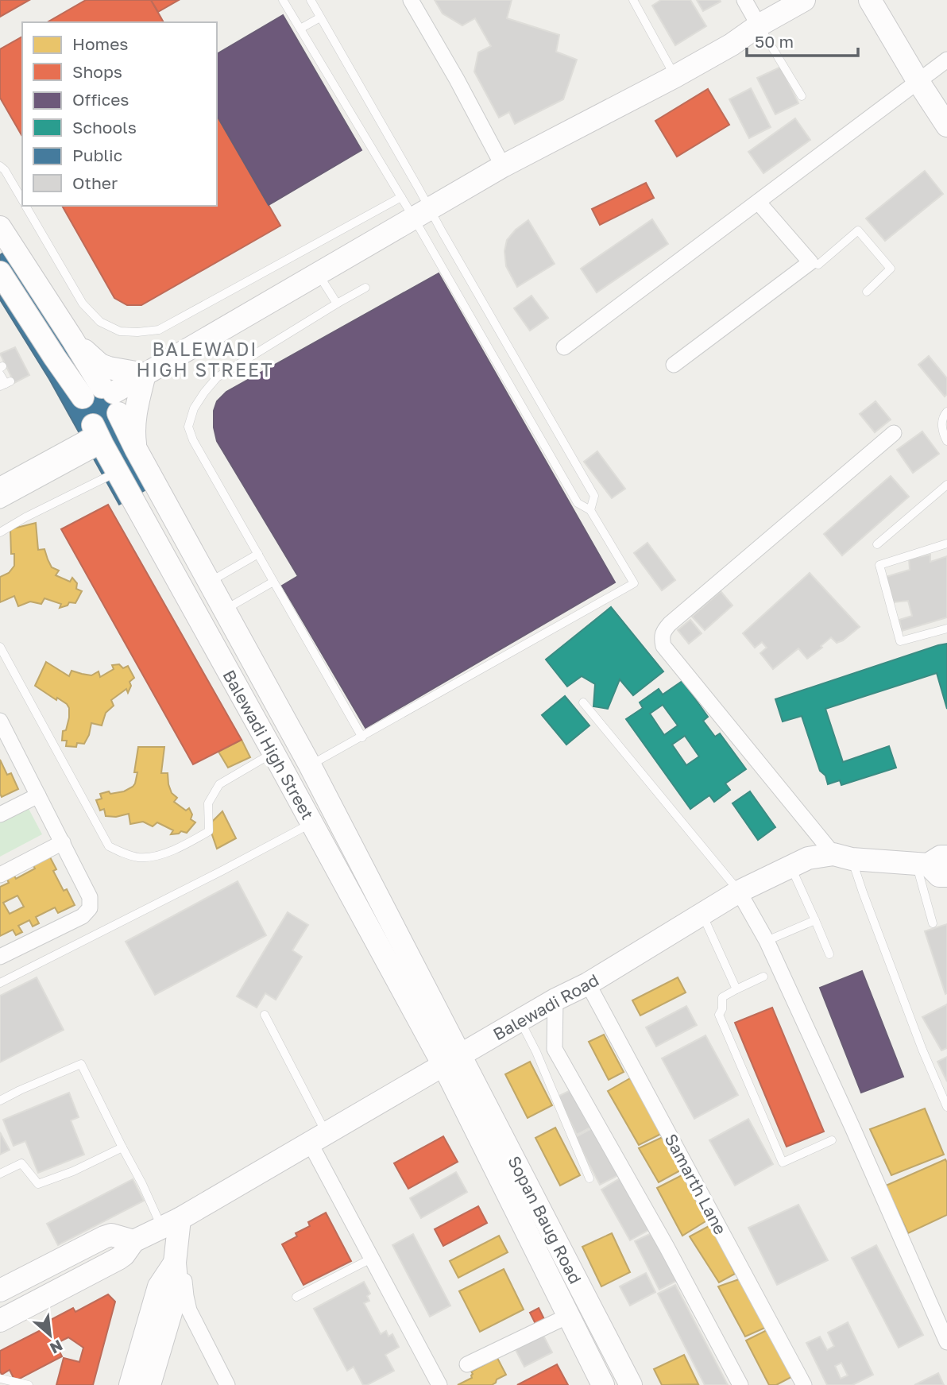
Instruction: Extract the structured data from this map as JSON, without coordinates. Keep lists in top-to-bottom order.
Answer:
{
  "streets": {
    "street": [
      "Balewadi High Street",
      "Balewadi Road",
      "Samarth Lane",
      "Sopan Baug Road"
    ]
  },
  "crossings": [
    ["Balewadi High Street", "Balewadi Road"],
    ["Balewadi High Street", "Sopan Baug Road"],
    ["Balewadi Road", "Samarth Lane"],
    ["Balewadi Road", "Sopan Baug Road"]
  ],
  "districts": ["BALEWADI HIGH STREET"],
  "legend": [
    "Homes",
    "Shops",
    "Offices",
    "Schools",
    "Public",
    "Other"
  ],
  "scale_bar": "50 m",
  "north": "bottom right"
}
